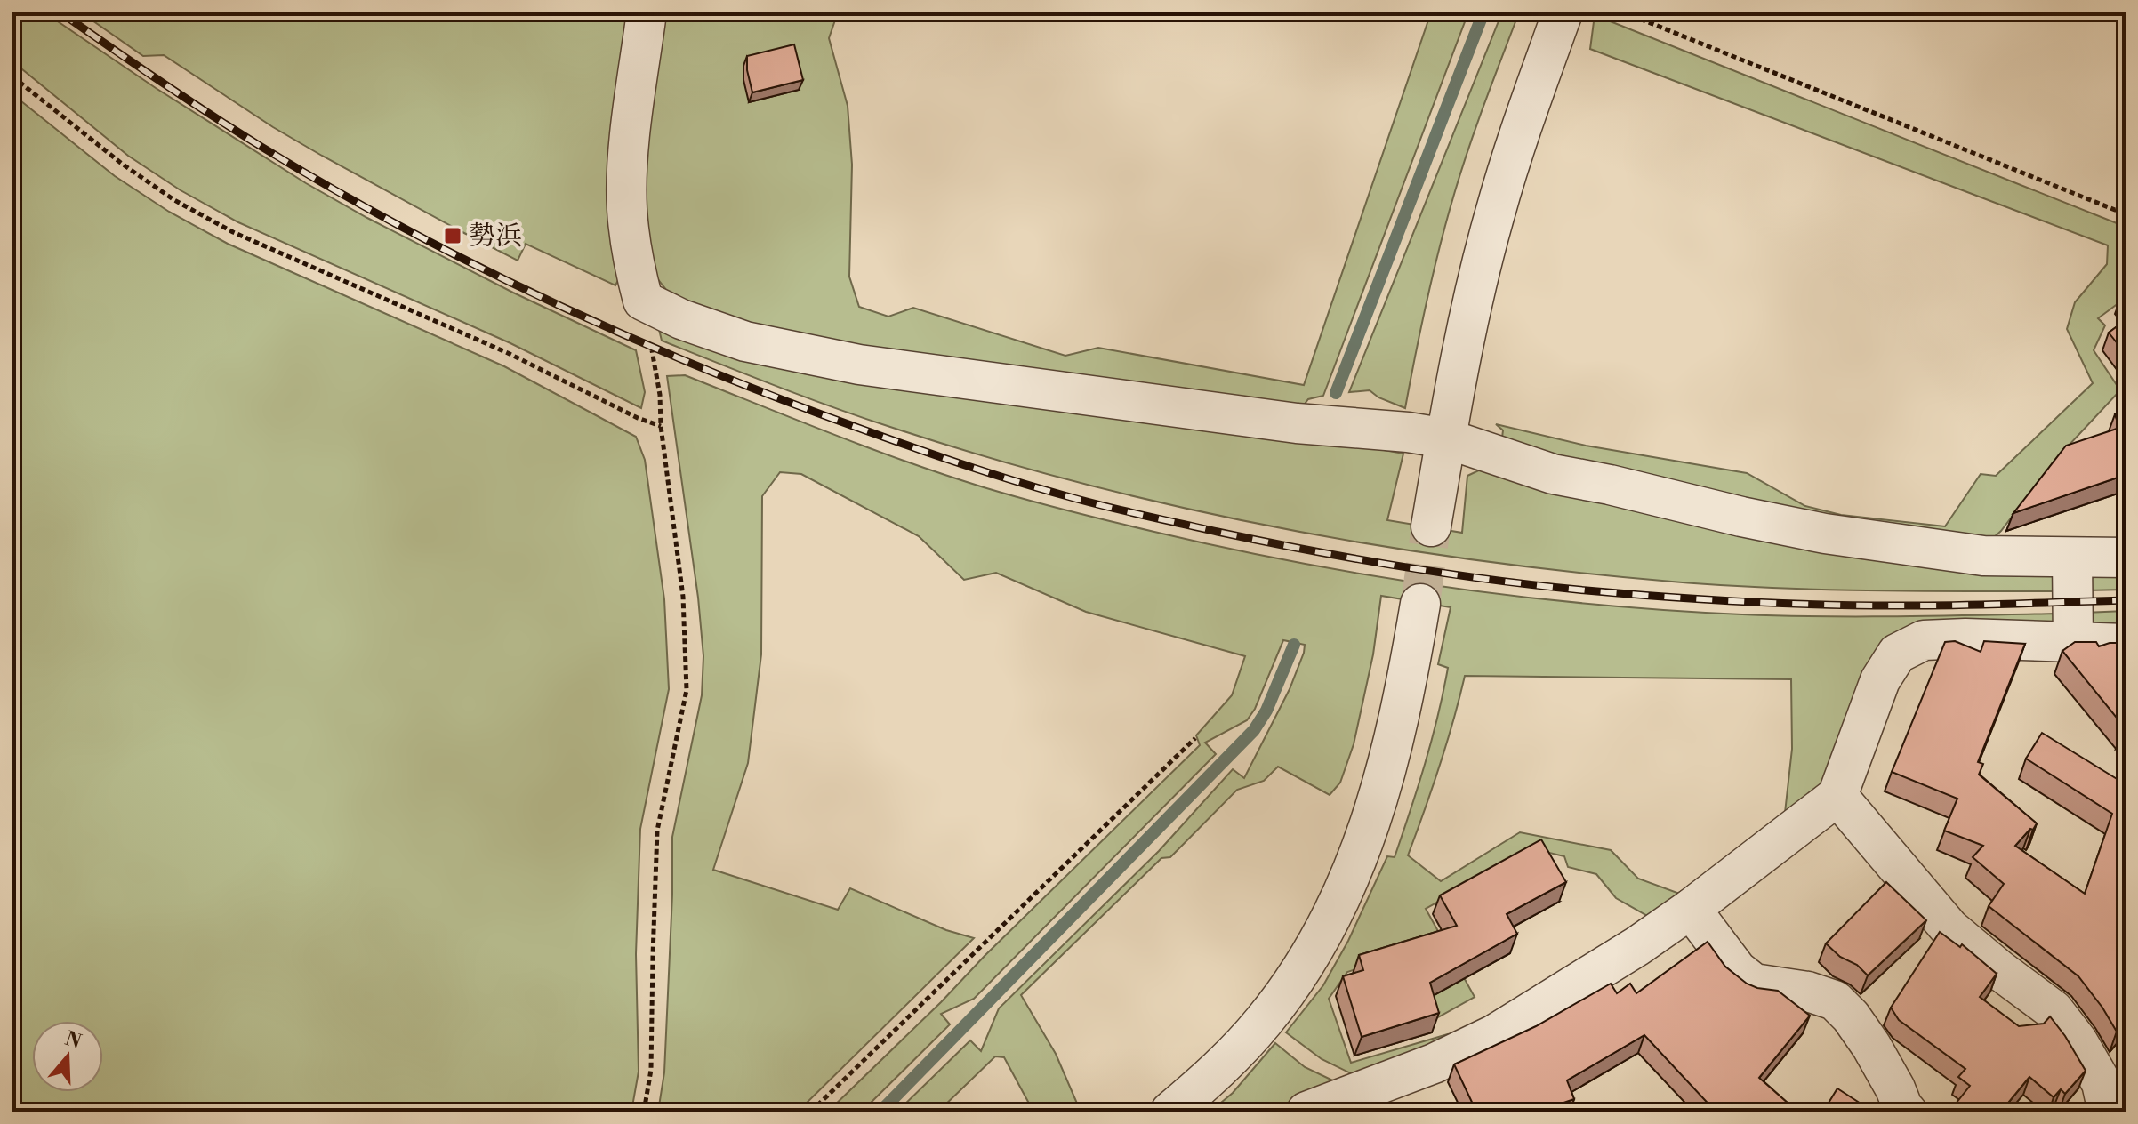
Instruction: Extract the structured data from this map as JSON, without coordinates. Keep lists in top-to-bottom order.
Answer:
{
  "places": {
    "transit": ["勢浜"]
  },
  "north": "top"
}
